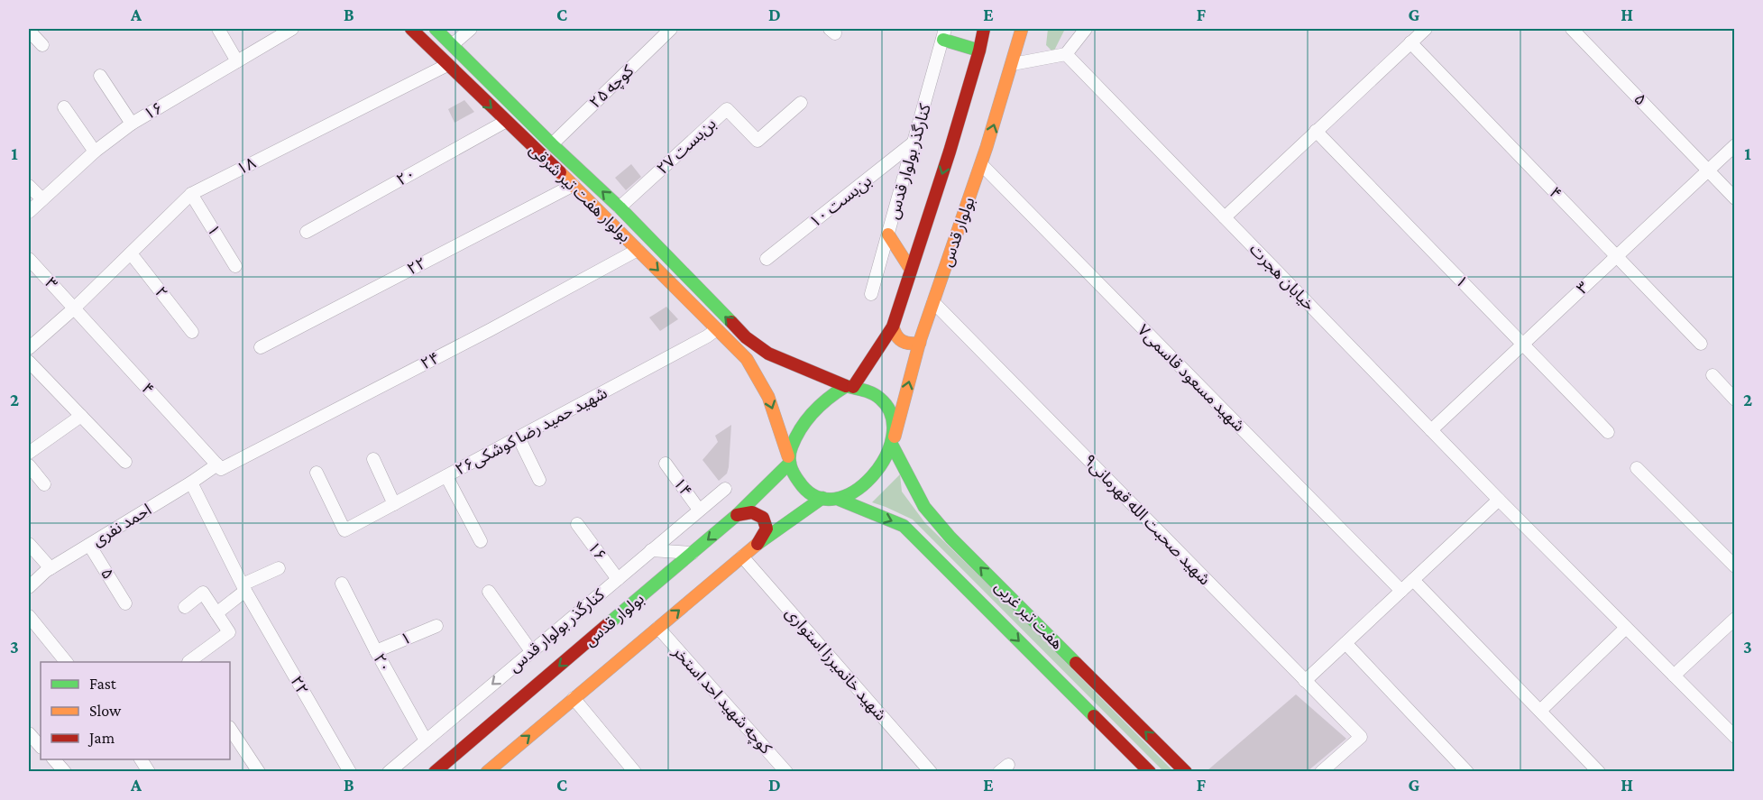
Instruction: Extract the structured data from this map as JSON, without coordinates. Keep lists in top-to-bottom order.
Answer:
{
  "streets": {
    "main road": ["بولوار هفت تیر شرقی", "بولوار قدس", "هفت تیر غربی"],
    "street": [
      "کوچه ۲۵",
      "۵",
      "۱۶",
      "بن‌بست ۲۷",
      "کنارگذر بولوار قدس",
      "۱۸",
      "۲۰",
      "۴",
      "بن‌بست ۱۰",
      "۱",
      "۲۲",
      "خیابان هجرت",
      "۳",
      "۲",
      "۲۴",
      "شهید مسعود قاسمی۷",
      "شهید حمید رضا کوشکی۲۶",
      "۱۴",
      "شهید صحبت الله قهرمانی۹",
      "احمد نفری",
      "شهید خانمیرزا استواری",
      "کوچه شهید احد استخر"
    ]
  },
  "crossings": [
    ["کوچه ۲۵", "بولوار هفت تیر شرقی"],
    ["۵", "۳"],
    ["۵", "احمد نفری"],
    ["۱۶", "کنارگذر بولوار قدس"],
    ["بن‌بست ۲۷", "بولوار هفت تیر شرقی"],
    ["کنارگذر بولوار قدس", "۲۰"],
    ["کنارگذر بولوار قدس", "بن‌بست ۱۰"],
    ["کنارگذر بولوار قدس", "۱۴"],
    ["۱۸", "بولوار هفت تیر شرقی"],
    ["۱۸", "۴"],
    ["۱۸", "۱"],
    ["۱۸", "۳"],
    ["۱۸", "۲"],
    ["۲۰", "بولوار هفت تیر شرقی"],
    ["۲۰", "۱"],
    ["بولوار هفت تیر شرقی", "بولوار قدس"],
    ["بولوار هفت تیر شرقی", "۲۲"],
    ["بولوار هفت تیر شرقی", "۲۴"],
    ["بولوار هفت تیر شرقی", "شهید حمید رضا کوشکی۲۶"],
    ["بولوار هفت تیر شرقی", "هفت تیر غربی"],
    ["۴", "۳"],
    ["۴", "۲۴"],
    ["۴", "احمد نفری"],
    ["۱", "۳"],
    ["بولوار قدس", "شهید مسعود قاسمی۷"],
    ["بولوار قدس", "شهید صحبت الله قهرمانی۹"],
    ["بولوار قدس", "هفت تیر غربی"],
    ["بولوار قدس", "شهید خانمیرزا استواری"],
    ["بولوار قدس", "کوچه شهید احد استخر"],
    ["۲۲", "احمد نفری"],
    ["خیابان هجرت", "۳"],
    ["۲۴", "احمد نفری"]
  ],
  "legend": ["Fast", "Slow", "Jam"],
  "grid": {
    "columns": [
      "A",
      "B",
      "C",
      "D",
      "E",
      "F",
      "G",
      "H"
    ],
    "rows": ["1", "2", "3"]
  }
}
